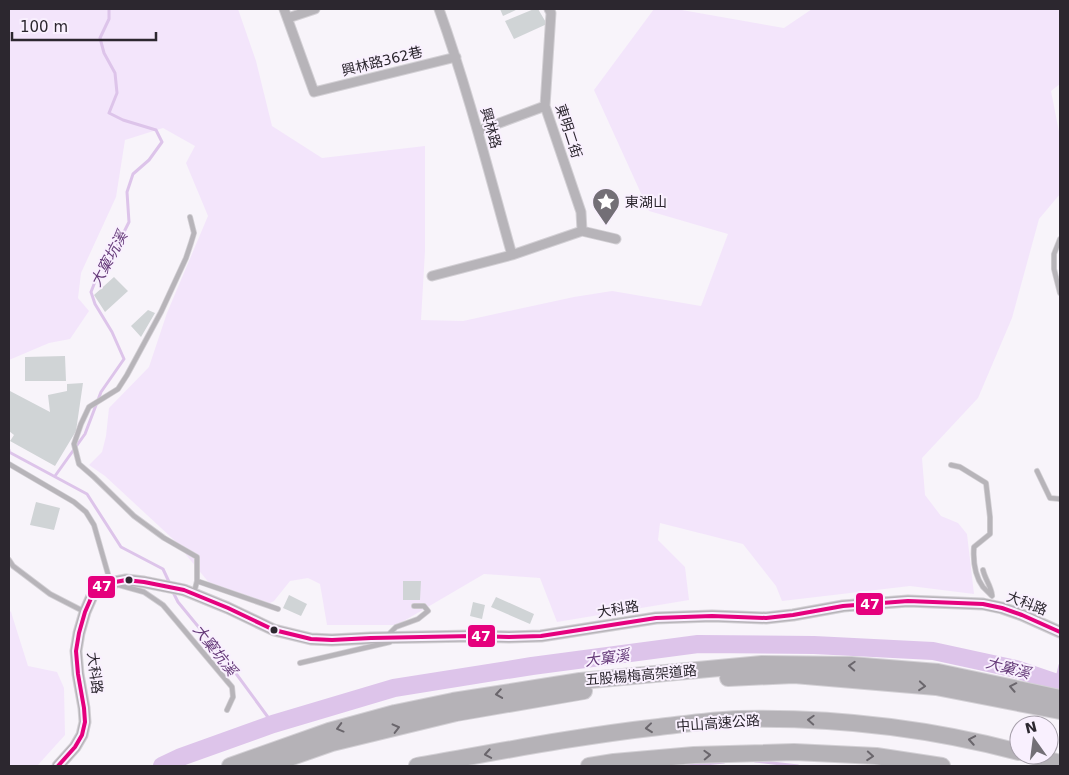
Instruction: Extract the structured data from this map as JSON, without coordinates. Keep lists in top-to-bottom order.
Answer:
{
  "streets": {
    "highway": ["五股楊梅高架道路", "中山高速公路"],
    "street": [
      "興林路362巷",
      "興林路",
      "東明二街",
      "大科路"
    ]
  },
  "crossings": [
    ["興林路362巷", "興林路"]
  ],
  "water": ["大窠坑溪", "大窠溪"],
  "places": {
    "place": ["東湖山"]
  },
  "lines": ["transit line 47"],
  "scale_bar": "100 m",
  "north": "top"
}
